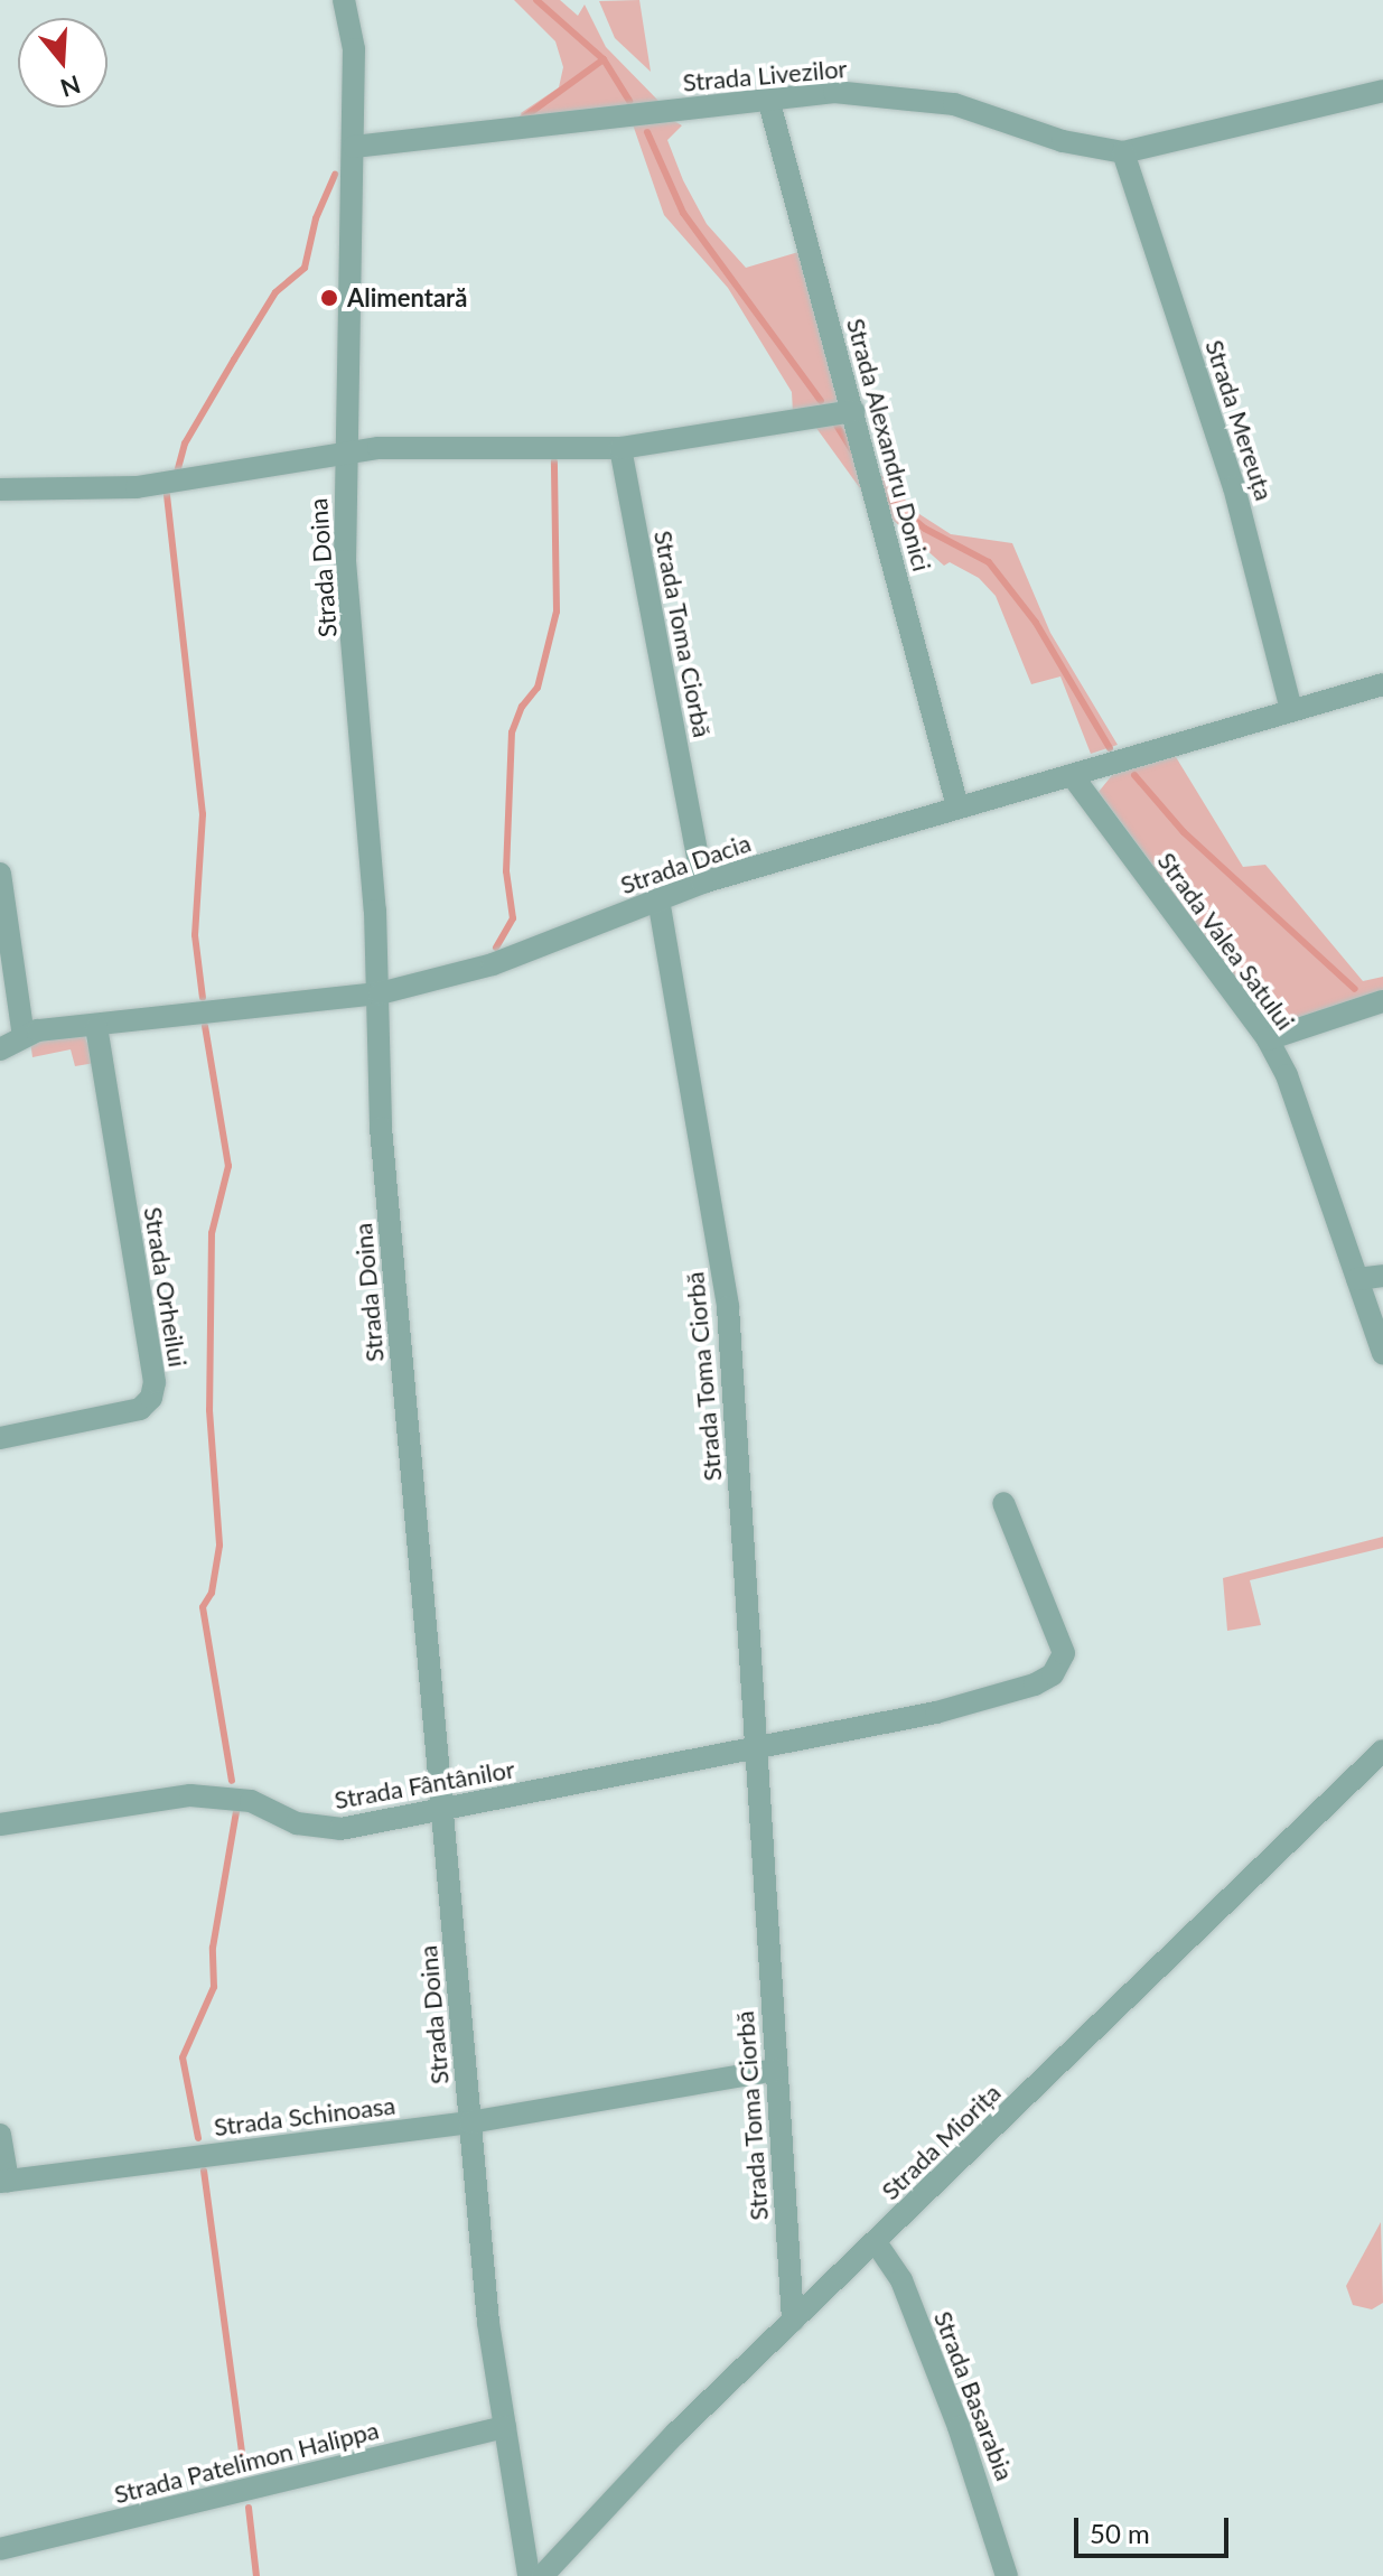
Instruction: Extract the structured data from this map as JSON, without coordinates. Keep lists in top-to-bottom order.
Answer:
{
  "streets": {
    "street": [
      "Strada Livezilor",
      "Strada Mereuța",
      "Strada Alexandru Donici",
      "Strada Doina",
      "Strada Toma Ciorbă",
      "Strada Dacia",
      "Strada Valea Satului",
      "Strada Orheilui",
      "Strada Fântânilor",
      "Strada Schinoasa",
      "Strada Miorița",
      "Strada Basarabia",
      "Strada Patelimon Halippa"
    ]
  },
  "crossings": [
    ["Strada Livezilor", "Strada Mereuța"],
    ["Strada Livezilor", "Strada Alexandru Donici"],
    ["Strada Livezilor", "Strada Doina"],
    ["Strada Mereuța", "Strada Dacia"],
    ["Strada Alexandru Donici", "Strada Dacia"],
    ["Strada Doina", "Strada Dacia"],
    ["Strada Doina", "Strada Fântânilor"],
    ["Strada Doina", "Strada Schinoasa"],
    ["Strada Doina", "Strada Patelimon Halippa"],
    ["Strada Toma Ciorbă", "Strada Dacia"],
    ["Strada Toma Ciorbă", "Strada Fântânilor"],
    ["Strada Toma Ciorbă", "Strada Schinoasa"],
    ["Strada Toma Ciorbă", "Strada Miorița"],
    ["Strada Dacia", "Strada Valea Satului"],
    ["Strada Dacia", "Strada Orheilui"],
    ["Strada Miorița", "Strada Basarabia"]
  ],
  "places": ["Alimentară"],
  "scale_bar": "50 m",
  "north": "bottom"
}
